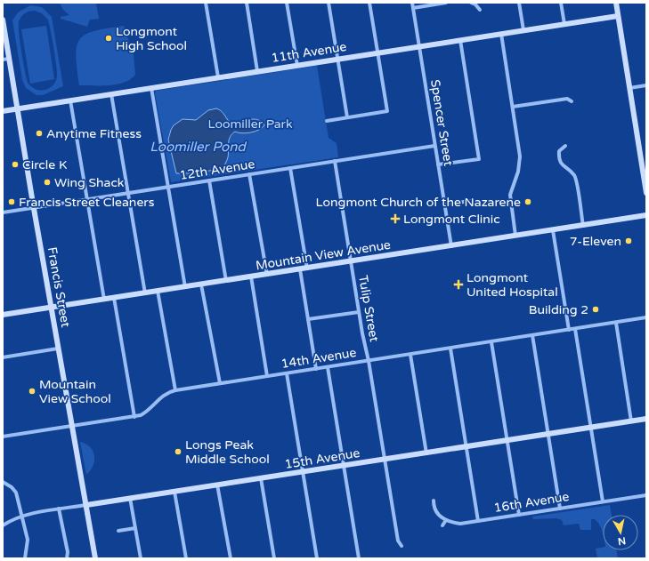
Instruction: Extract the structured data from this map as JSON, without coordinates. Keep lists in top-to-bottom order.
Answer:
{
  "streets": {
    "street": [
      "11th Avenue",
      "Spencer Street",
      "12th Avenue",
      "Mountain View Avenue",
      "Francis Street",
      "Tulip Street",
      "14th Avenue",
      "15th Avenue",
      "16th Avenue"
    ]
  },
  "crossings": [
    ["11th Avenue", "Spencer Street"],
    ["11th Avenue", "Francis Street"],
    ["Spencer Street", "12th Avenue"],
    ["Spencer Street", "Mountain View Avenue"],
    ["12th Avenue", "Francis Street"],
    ["12th Avenue", "Tulip Street"],
    ["Mountain View Avenue", "Francis Street"],
    ["Mountain View Avenue", "Tulip Street"],
    ["Francis Street", "14th Avenue"],
    ["Francis Street", "15th Avenue"],
    ["Tulip Street", "14th Avenue"],
    ["Tulip Street", "15th Avenue"]
  ],
  "water": ["Loomiller Pond"],
  "parks": ["Loomiller Park"],
  "places": {
    "other": [
      "Longmont High School",
      "Anytime Fitness",
      "Circle K",
      "Wing Shack",
      "Francis Street Cleaners",
      "Longmont Church of the Nazarene",
      "7-Eleven",
      "Building 2",
      "Mountain View School",
      "Longs Peak Middle School"
    ],
    "health": ["Longmont Clinic", "Longmont United Hospital"]
  },
  "north": "bottom"
}
